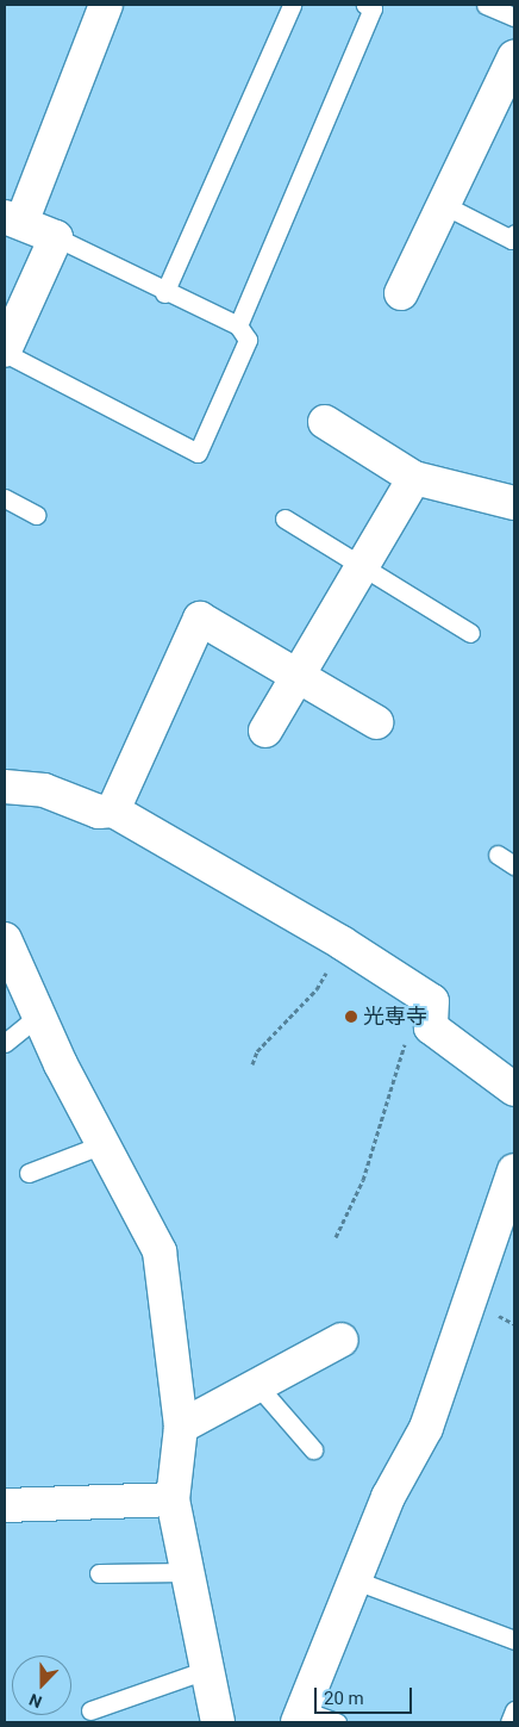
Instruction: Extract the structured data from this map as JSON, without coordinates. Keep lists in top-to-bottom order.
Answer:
{
  "places": ["光専寺"],
  "scale_bar": "20 m",
  "north": "bottom"
}
